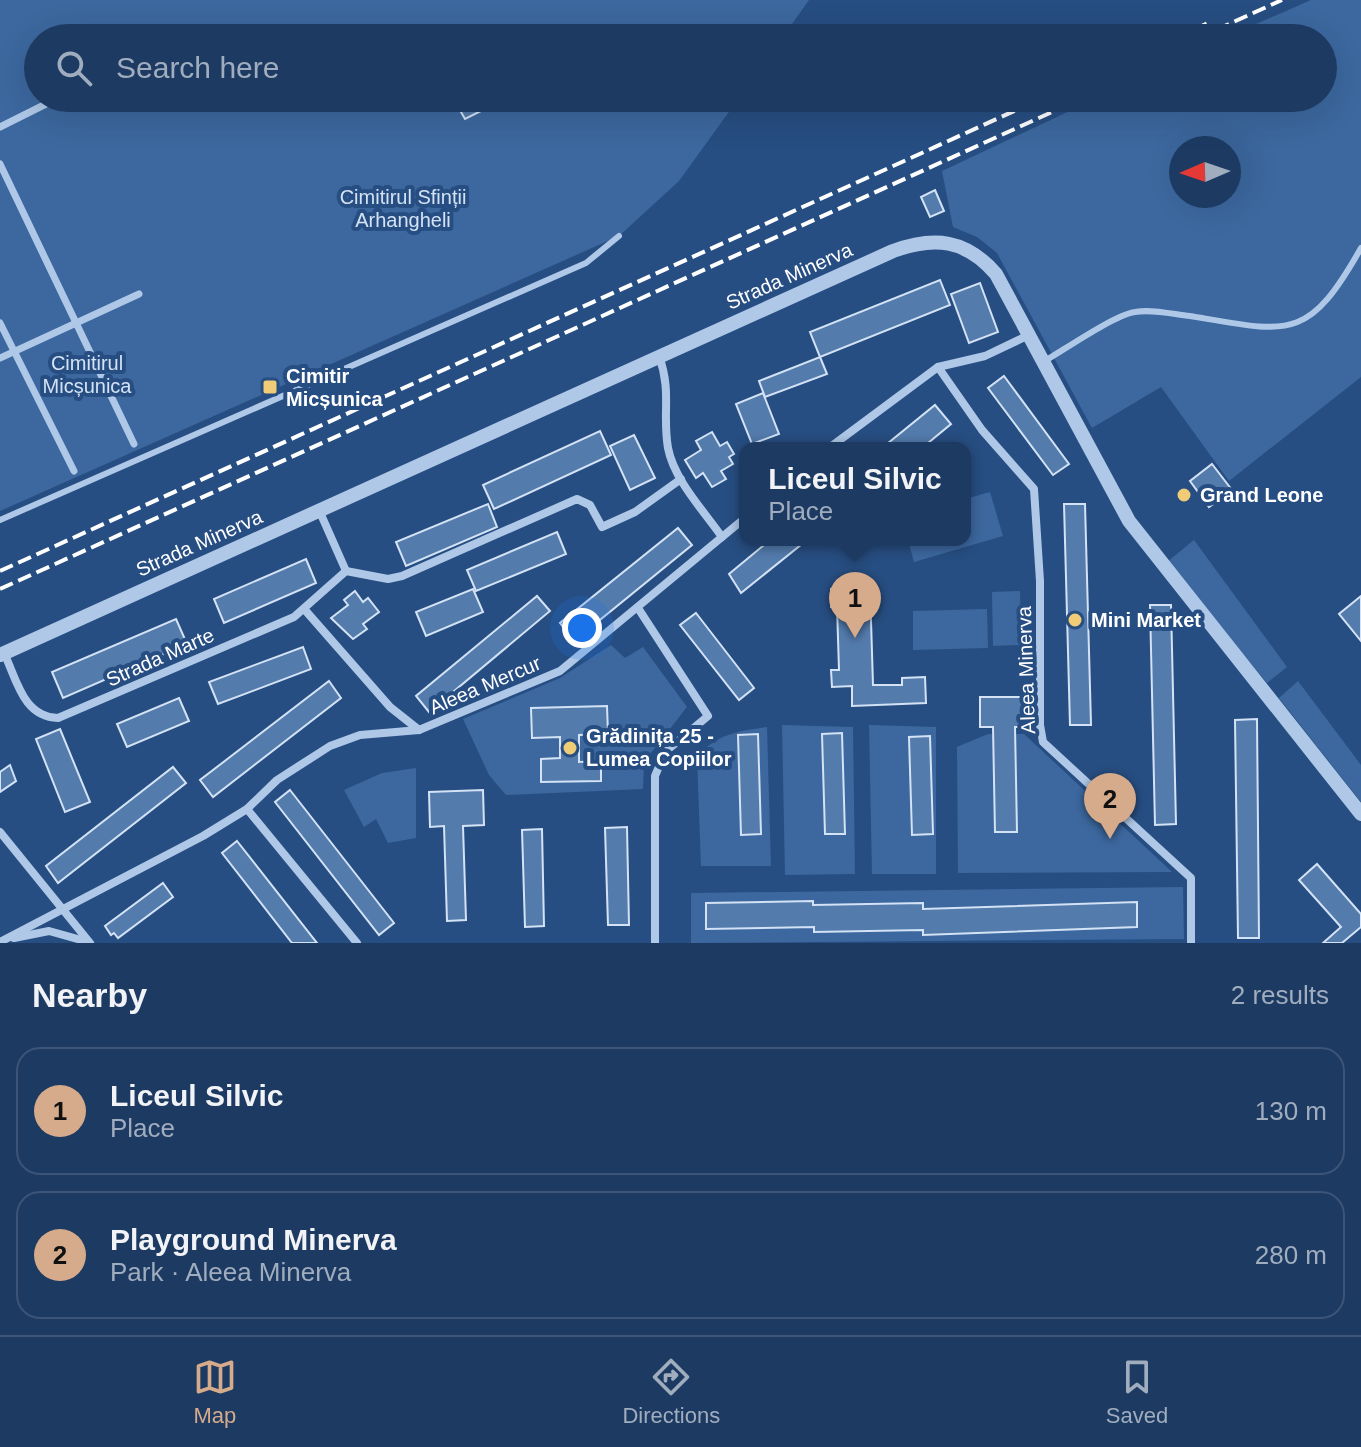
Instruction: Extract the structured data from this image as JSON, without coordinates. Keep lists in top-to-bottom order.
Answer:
{
  "streets": {
    "street": [
      "Strada Minerva",
      "Strada Marte",
      "Aleea Minerva",
      "Aleea Mercur"
    ]
  },
  "crossings": [
    ["Strada Minerva", "Strada Marte"],
    ["Strada Marte", "Aleea Mercur"]
  ],
  "parks": ["Cimitirul Sfinții Arhangheli", "Cimitirul Micșunica"],
  "places": {
    "transit": ["Cimitir Micșunica"],
    "other": ["Grand Leone", "Mini Market", "Grădinița 25 - Lumea Copiilor"]
  },
  "north": "left",
  "page": {
    "search": "Search here",
    "popup": ["Liceul Silvic", "Place"],
    "pins": ["1", "2"],
    "heading": ["Nearby", "2 results"],
    "list": [
      {
        "mark": "1",
        "name": "Liceul Silvic",
        "note": "Place",
        "value": "130 m"
      },
      {
        "mark": "2",
        "name": "Playground Minerva",
        "note": "Park · Aleea Minerva",
        "value": "280 m"
      }
    ],
    "nav": ["Map", "Directions", "Saved"]
  }
}
